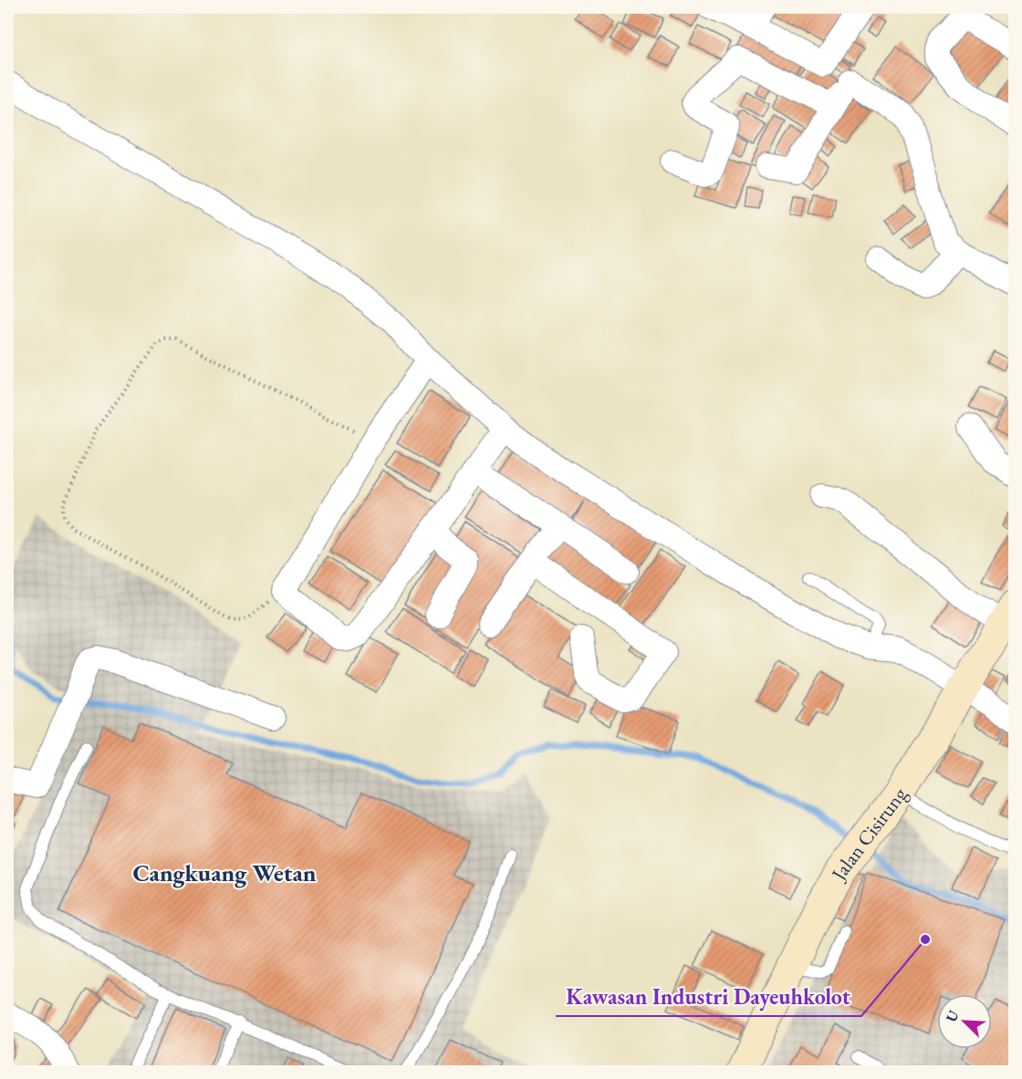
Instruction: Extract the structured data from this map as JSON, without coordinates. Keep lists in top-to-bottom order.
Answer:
{
  "streets": {
    "main road": ["Jalan Cisirung"]
  },
  "districts": ["Cangkuang Wetan"],
  "places": ["Kawasan Industri Dayeuhkolot"],
  "north": "top left"
}
